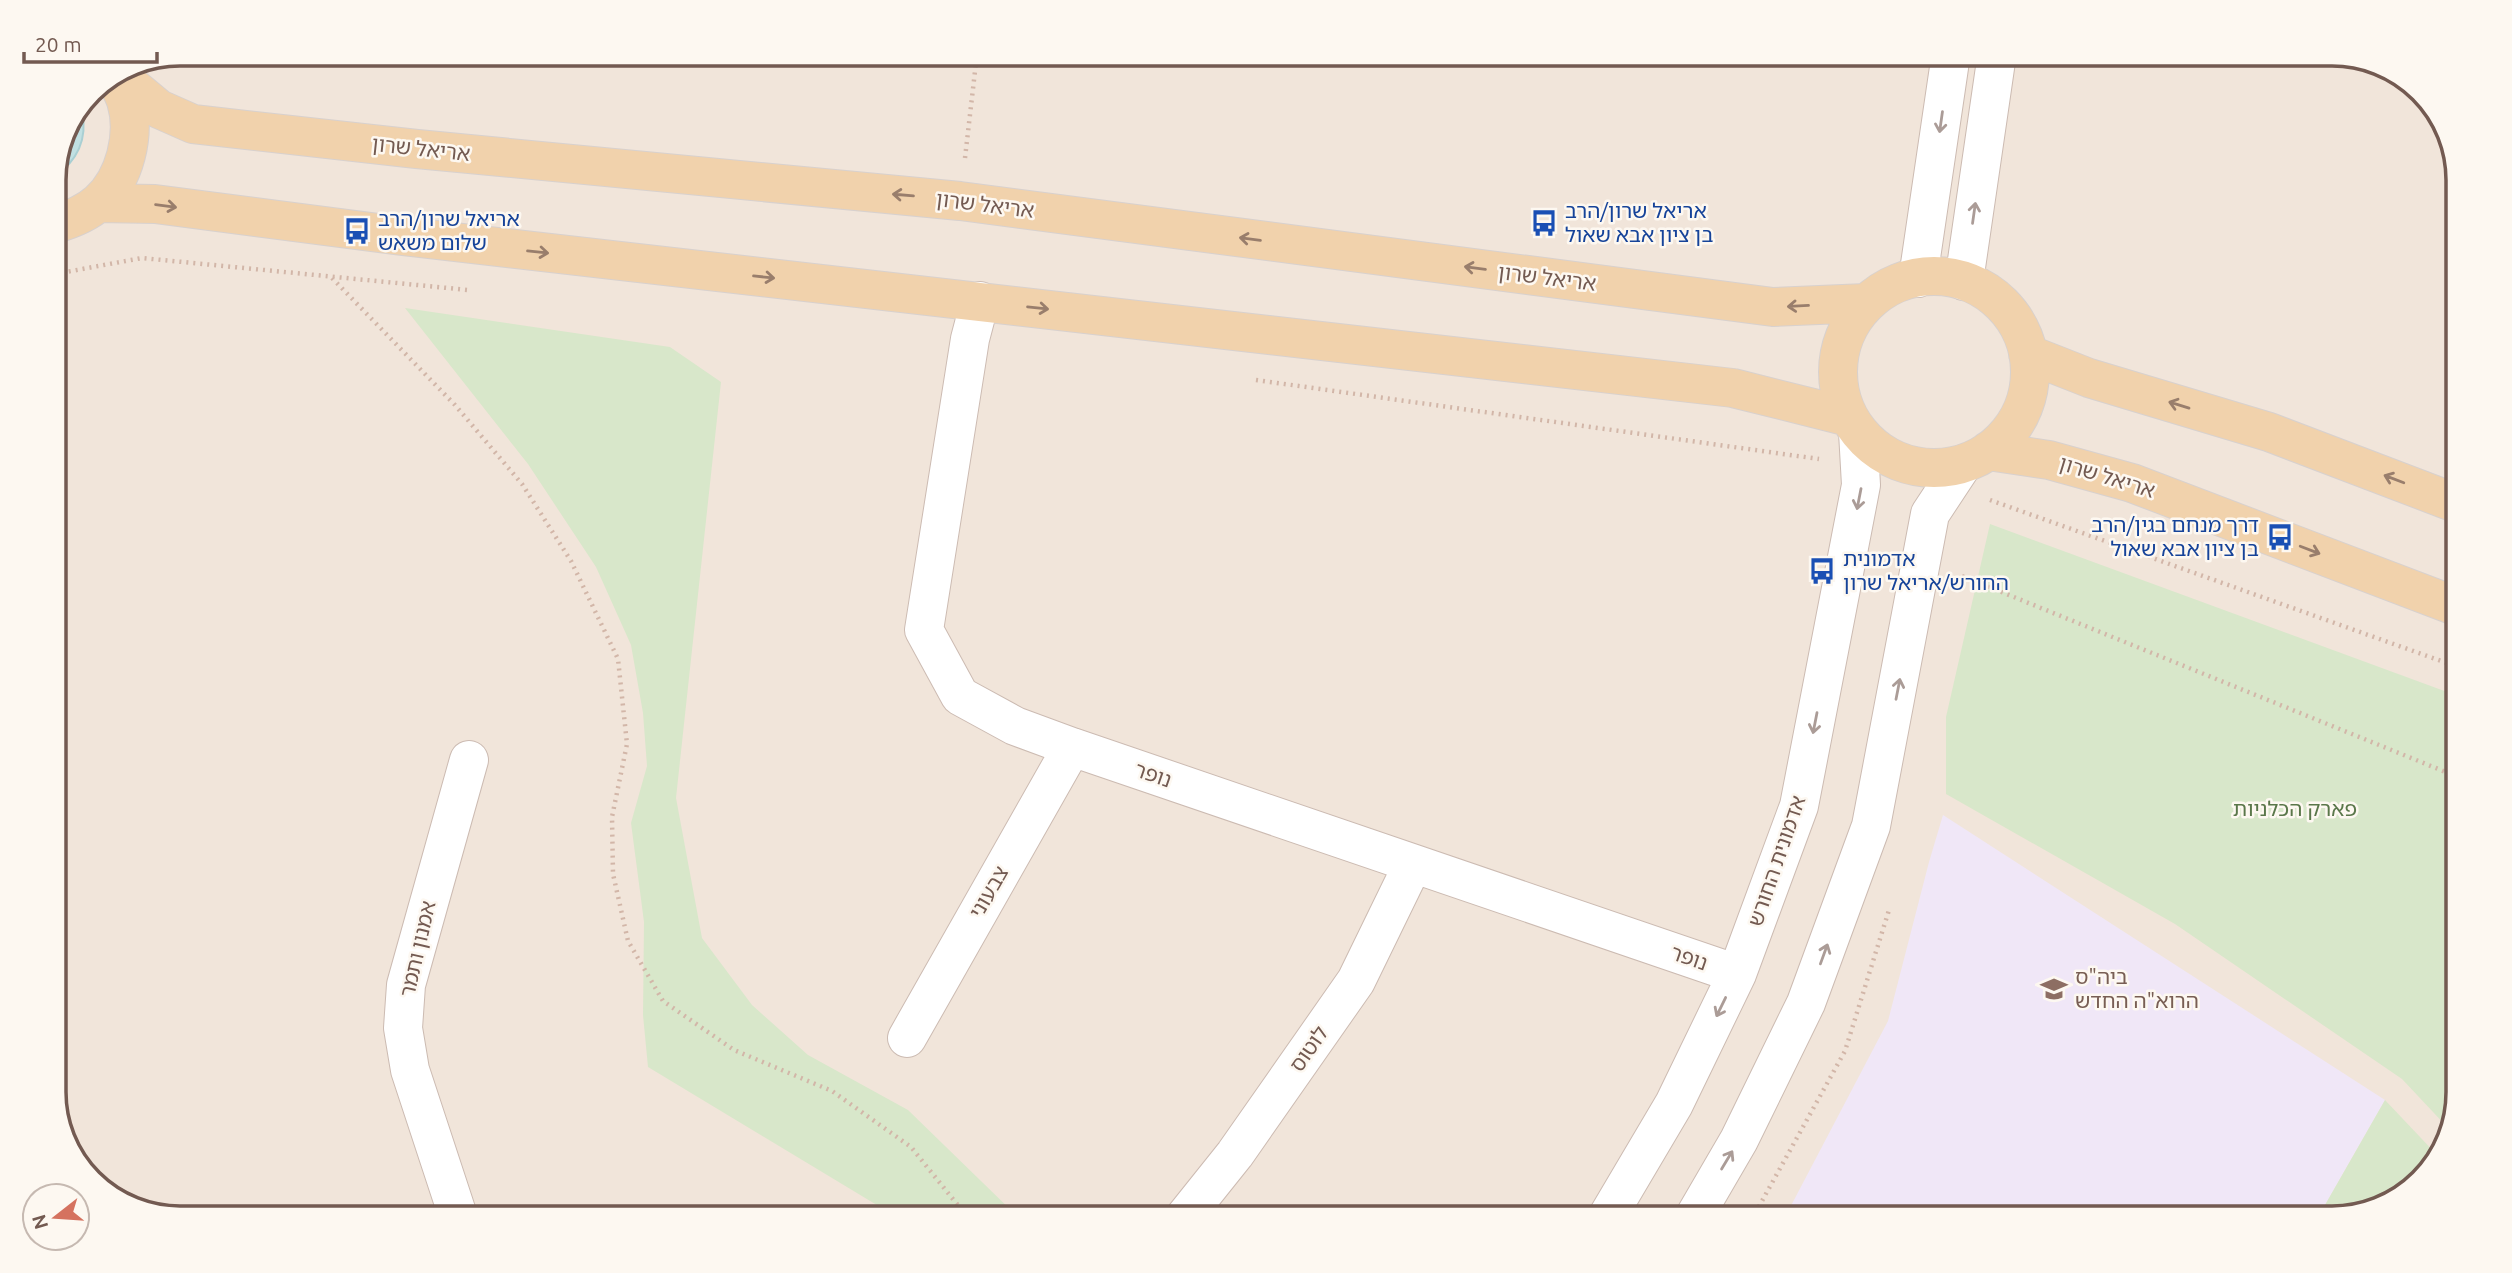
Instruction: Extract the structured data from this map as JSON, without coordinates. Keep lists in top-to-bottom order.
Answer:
{
  "streets": {
    "main road": ["אריאל שרון"],
    "street": [
      "נופר",
      "אדמונית החורש",
      "צבעוני",
      "אמנון ותמר",
      "לוטוס"
    ]
  },
  "crossings": [
    ["אריאל שרון", "אדמונית החורש"],
    ["נופר", "אדמונית החורש"],
    ["נופר", "צבעוני"],
    ["נופר", "לוטוס"]
  ],
  "parks": ["פארק הכלניות"],
  "places": {
    "bus stop": [
      "אריאל שרון/הרב בן ציון אבא שאול",
      "אריאל שרון/הרב שלום משאש",
      "דרך מנחם בגין/הרב בן ציון אבא שאול",
      "אדמונית החורש/אריאל שרון"
    ],
    "school or university": ["ביה\"ס הרוא\"ה החדש"]
  },
  "scale_bar": "20 m",
  "north": "left"
}
